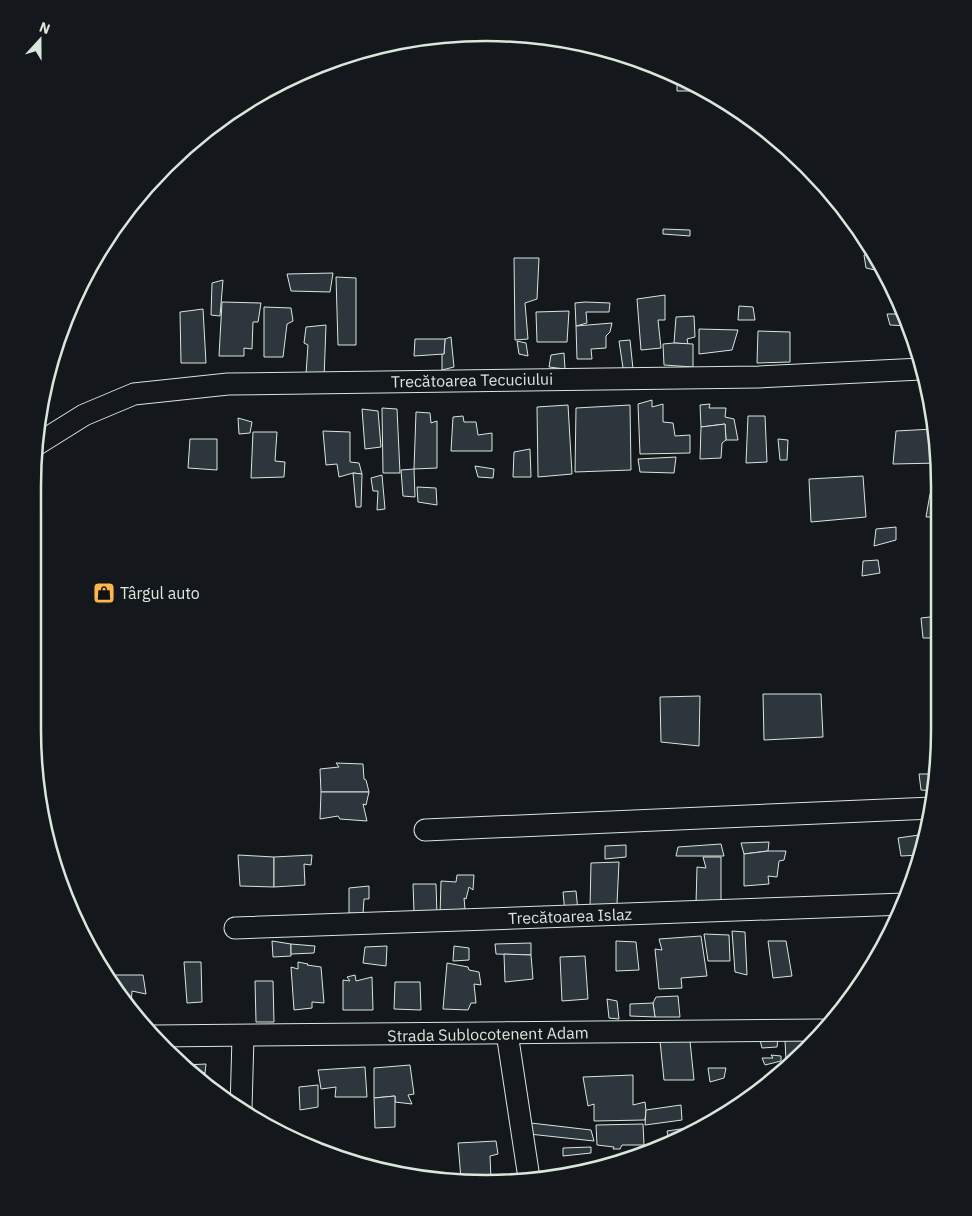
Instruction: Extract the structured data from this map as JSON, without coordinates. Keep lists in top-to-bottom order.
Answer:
{
  "streets": {
    "street": ["Trecătoarea Tecuciului", "Trecătoarea Islaz", "Strada Sublocotenent Adam"]
  },
  "places": {
    "shop": ["Târgul auto"]
  },
  "north": "top"
}
